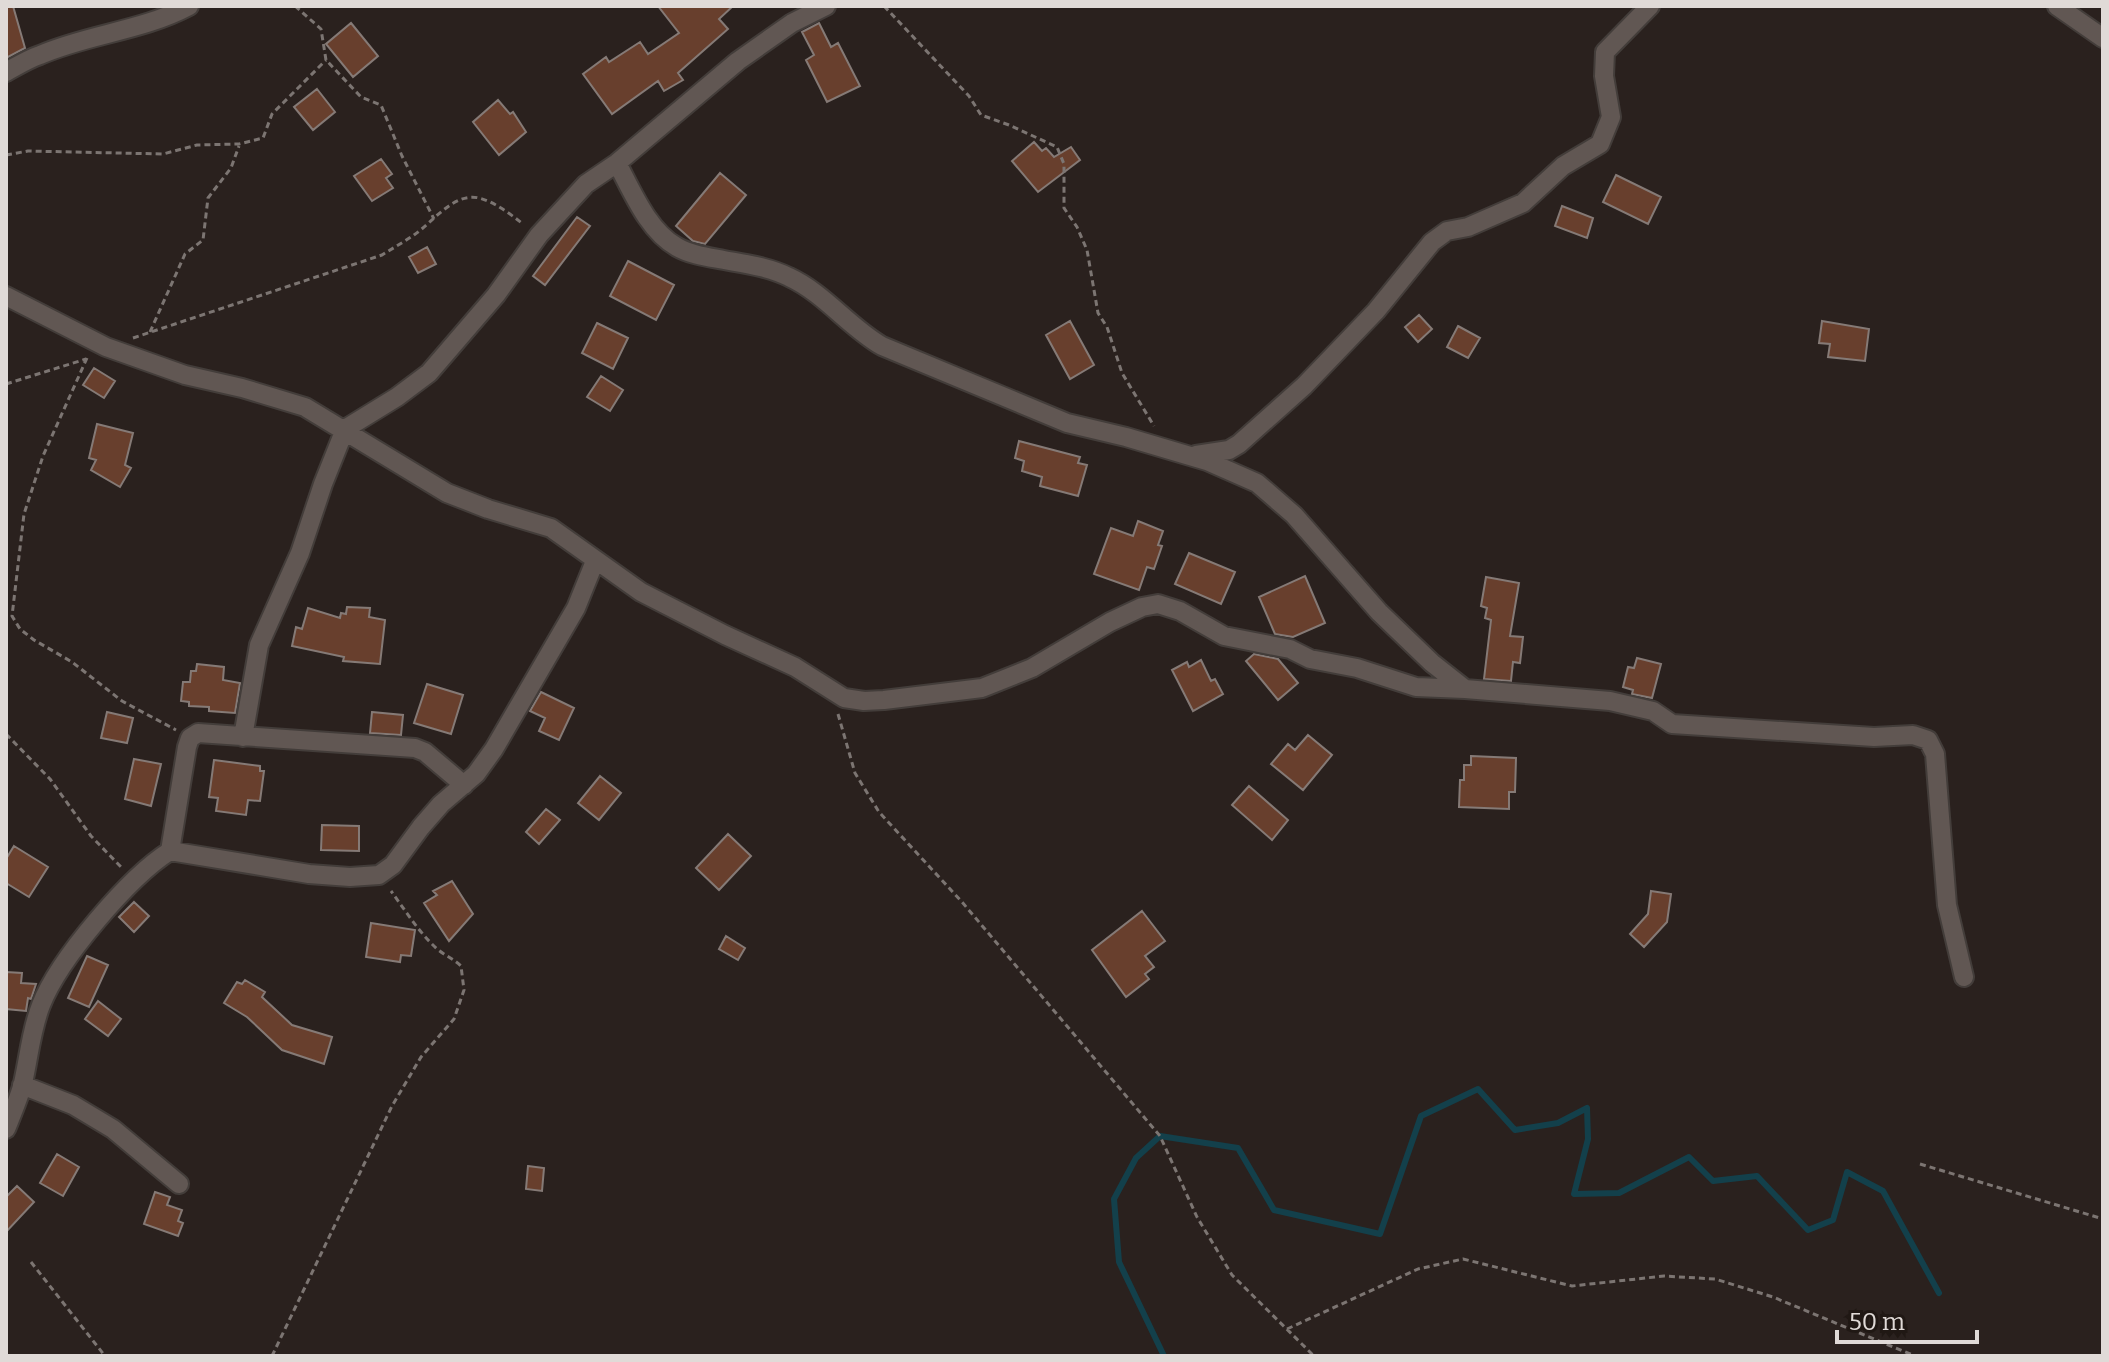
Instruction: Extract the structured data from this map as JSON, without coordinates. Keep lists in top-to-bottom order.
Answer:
{
  "scale_bar": "50 m"
}
